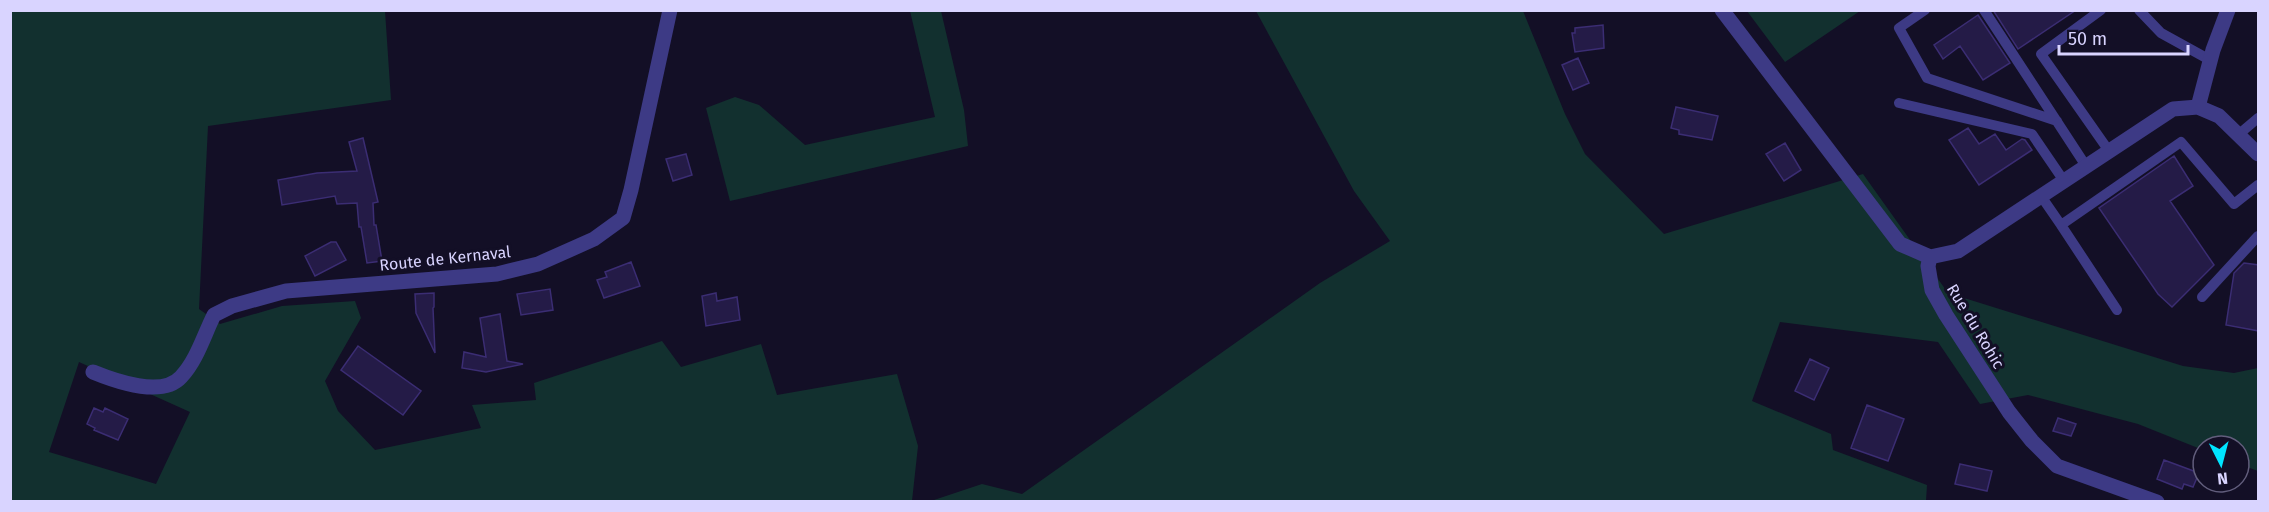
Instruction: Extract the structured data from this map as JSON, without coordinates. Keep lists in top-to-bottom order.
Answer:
{
  "streets": {
    "street": ["Route de Kernaval", "Rue du Rohic"]
  },
  "scale_bar": "50 m",
  "north": "bottom"
}
